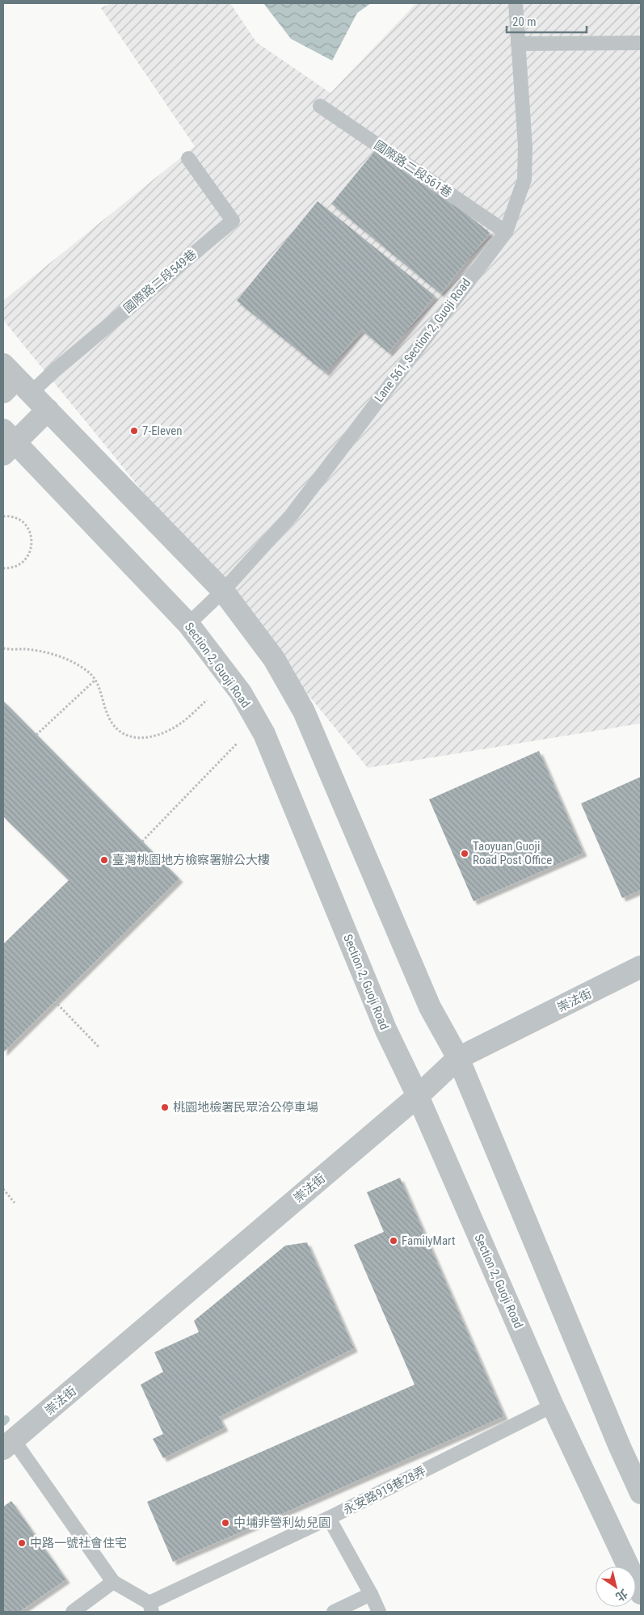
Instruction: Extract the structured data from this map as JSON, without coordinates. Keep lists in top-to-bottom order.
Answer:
{
  "streets": {
    "street": ["Section 2, Guoji Road", "崇法街"],
    "lane": [
      "國際路二段561巷",
      "國際路二段549巷",
      "Lane 561, Section 2, Guoji Road",
      "永安路919巷28弄"
    ]
  },
  "crossings": [
    ["國際路二段561巷", "Lane 561, Section 2, Guoji Road"],
    ["Lane 561, Section 2, Guoji Road", "Section 2, Guoji Road"],
    ["Section 2, Guoji Road", "崇法街"],
    ["Section 2, Guoji Road", "永安路919巷28弄"]
  ],
  "places": [
    "7-Eleven",
    "Taoyuan Guoji Road Post Office",
    "臺灣桃園地方檢察署辦公大樓",
    "桃園地檢署民眾洽公停車場",
    "FamilyMart",
    "中埔非營利幼兒園",
    "中路一號社會住宅"
  ],
  "scale_bar": "20 m",
  "north": "bottom right"
}
